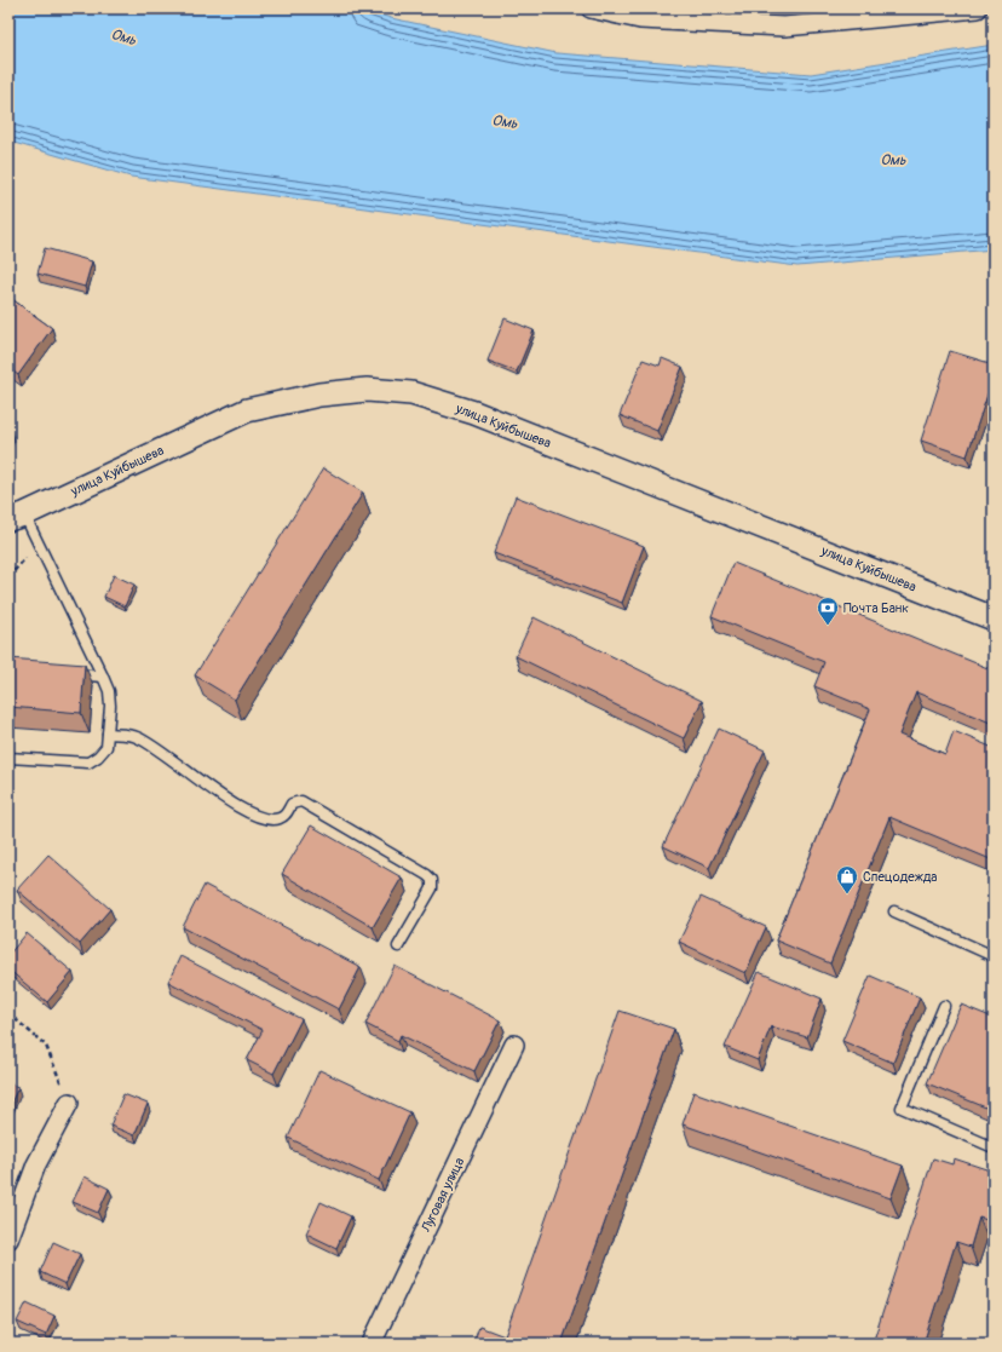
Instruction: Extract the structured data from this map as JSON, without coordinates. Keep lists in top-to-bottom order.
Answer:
{
  "streets": {
    "street": ["улица Куйбышева", "Луговая улица"]
  },
  "water": ["Омь"],
  "places": {
    "bank": ["Почта Банк"],
    "shop": ["Спецодежда"]
  }
}
